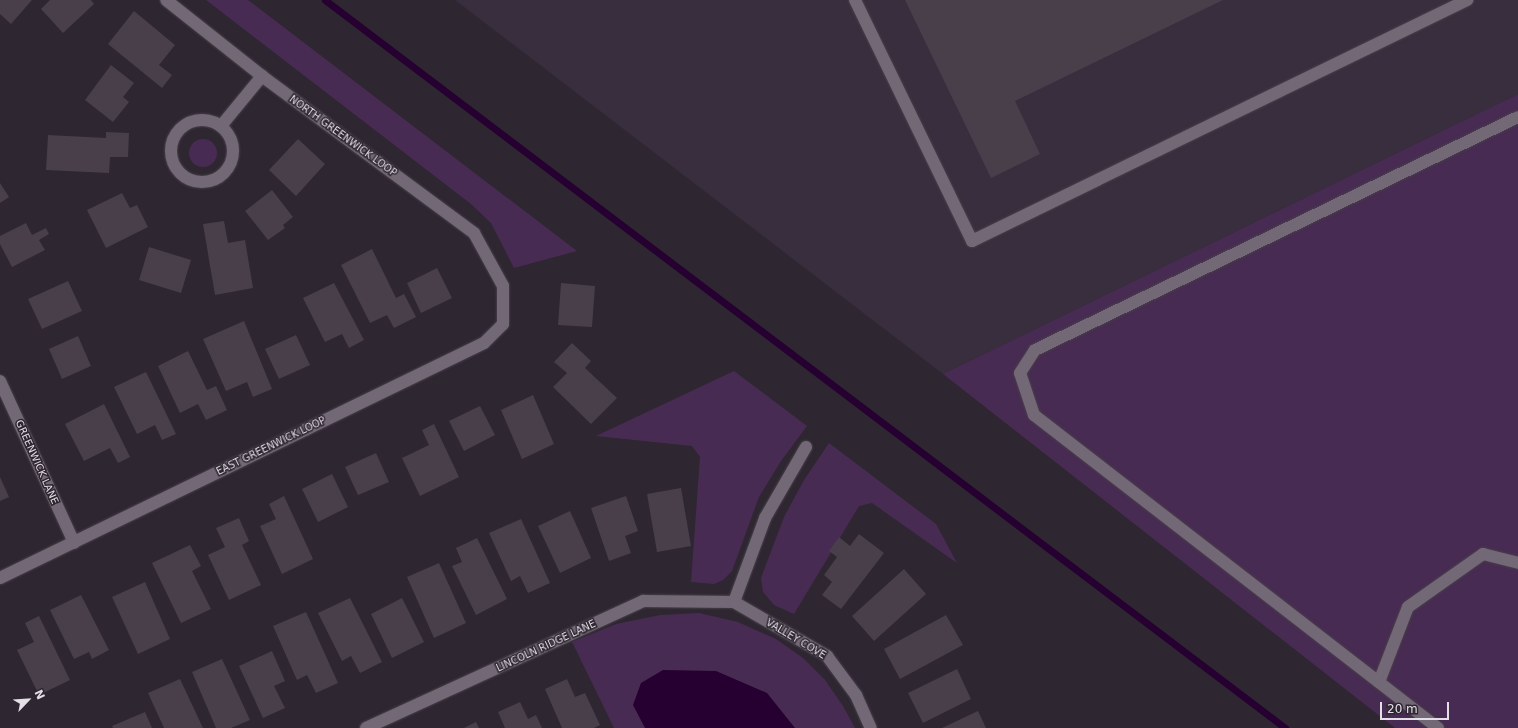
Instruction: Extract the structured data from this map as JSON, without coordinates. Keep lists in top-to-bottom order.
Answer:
{
  "streets": {
    "street": [
      "NORTH GREENWICK LOOP",
      "EAST GREENWICK LOOP",
      "GREENWICK LANE",
      "VALLEY COVE",
      "LINCOLN RIDGE LANE"
    ]
  },
  "crossings": [
    ["NORTH GREENWICK LOOP", "EAST GREENWICK LOOP"],
    ["EAST GREENWICK LOOP", "GREENWICK LANE"],
    ["VALLEY COVE", "LINCOLN RIDGE LANE"]
  ],
  "scale_bar": "20 m",
  "north": "top right"
}
